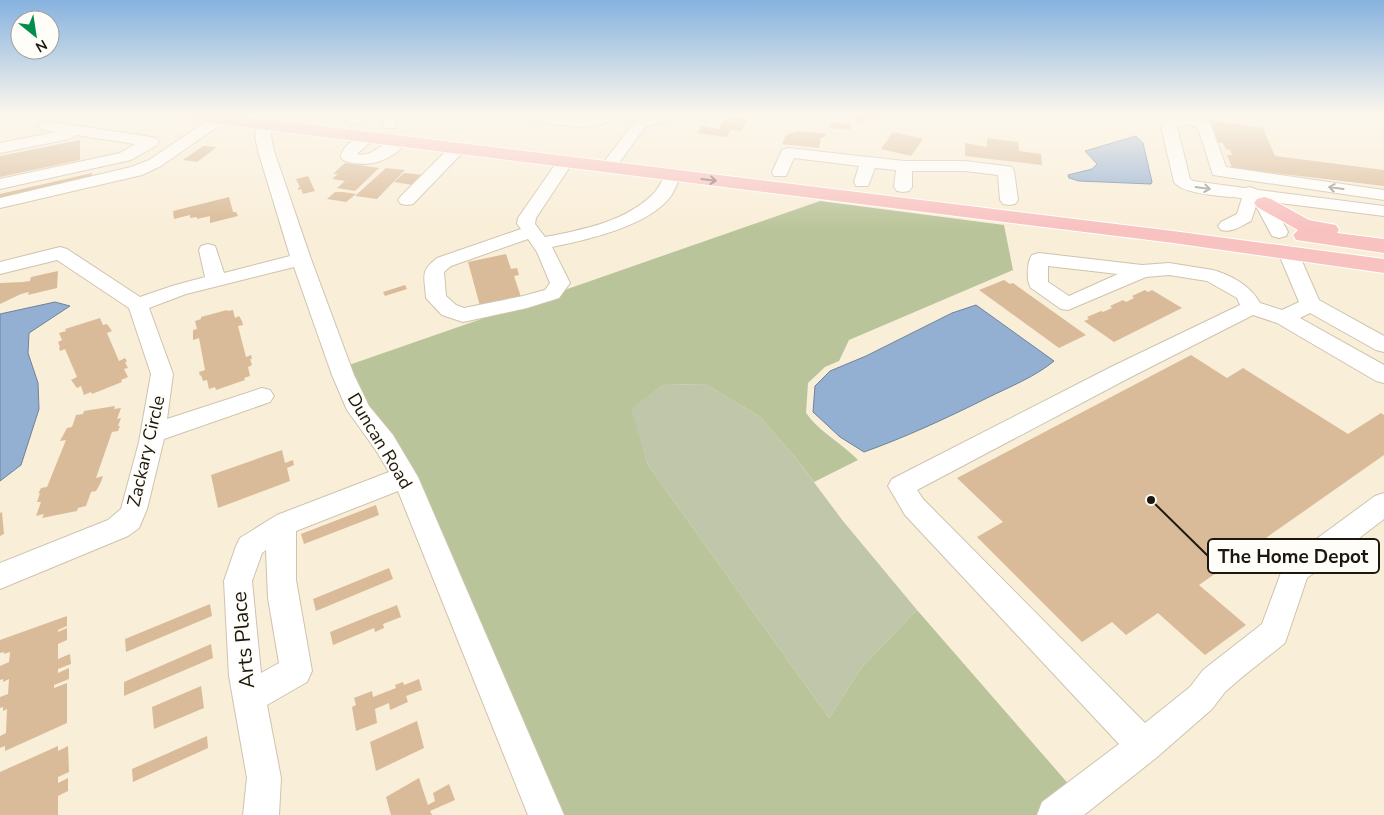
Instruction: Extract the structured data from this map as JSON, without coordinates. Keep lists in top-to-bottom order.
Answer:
{
  "streets": {
    "street": ["Duncan Road", "Zackary Circle", "Arts Place"]
  },
  "crossings": [
    ["Duncan Road", "Arts Place"]
  ],
  "places": ["The Home Depot"],
  "north": "bottom right"
}
